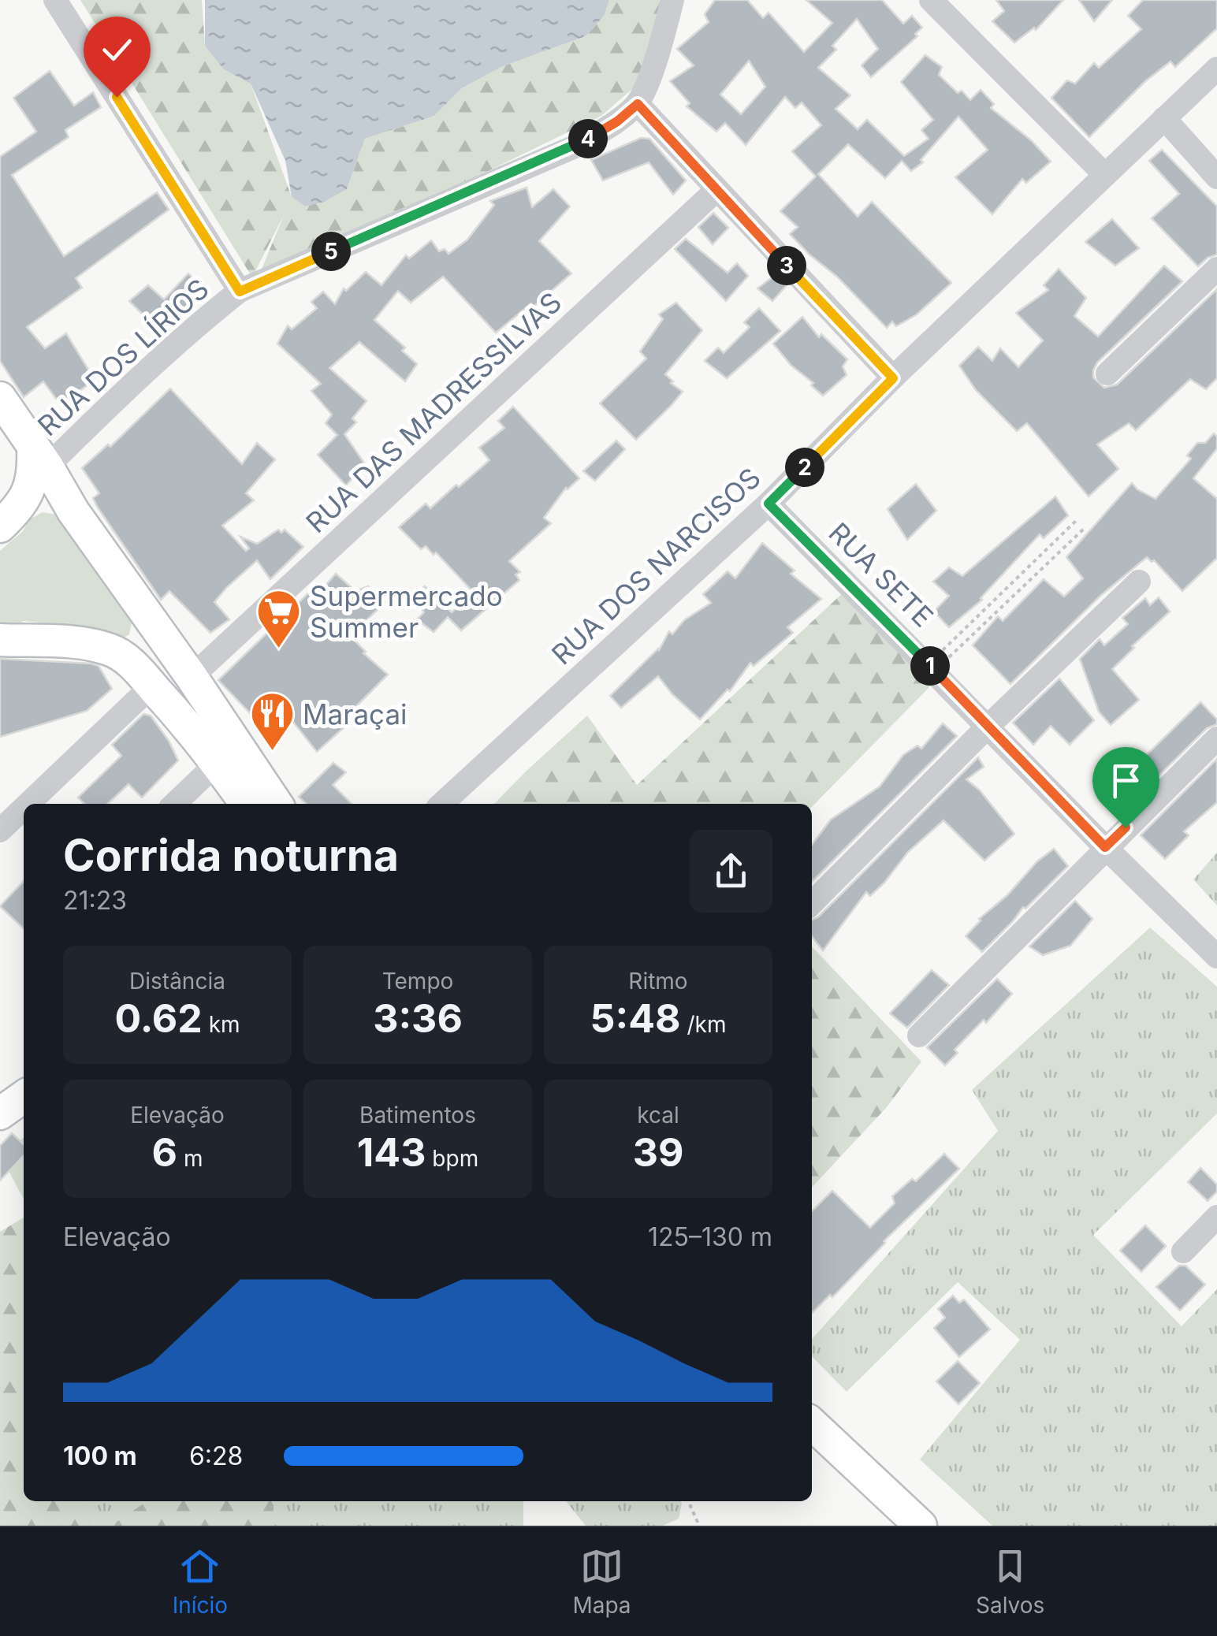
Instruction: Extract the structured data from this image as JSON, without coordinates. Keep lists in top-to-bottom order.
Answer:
{
  "streets": {
    "street": [
      "RUA DOS LÍRIOS",
      "RUA DAS MADRESSILVAS",
      "RUA DOS NARCISOS",
      "RUA SETE"
    ]
  },
  "crossings": [
    ["RUA DOS NARCISOS", "RUA SETE"]
  ],
  "places": {
    "supermarket": ["Supermercado Summer"],
    "restaurant": ["Maraçai"]
  },
  "page": {
    "pins": [
      "4",
      "5",
      "3",
      "2",
      "1"
    ],
    "heading": ["Corrida noturna", "21:23"],
    "stats": [
      ["Distância", "0.62 km"],
      ["Tempo", "3:36"],
      ["Ritmo", "5:48 /km"],
      ["Elevação", "6 m"],
      ["Batimentos", "143 bpm"],
      ["kcal", "39"]
    ],
    "chart": ["Elevação", "125–130 m"],
    "list": [
      {
        "name": "100 m",
        "note": "6:28"
      }
    ],
    "tabs": ["Início", "Mapa", "Salvos"]
  }
}
